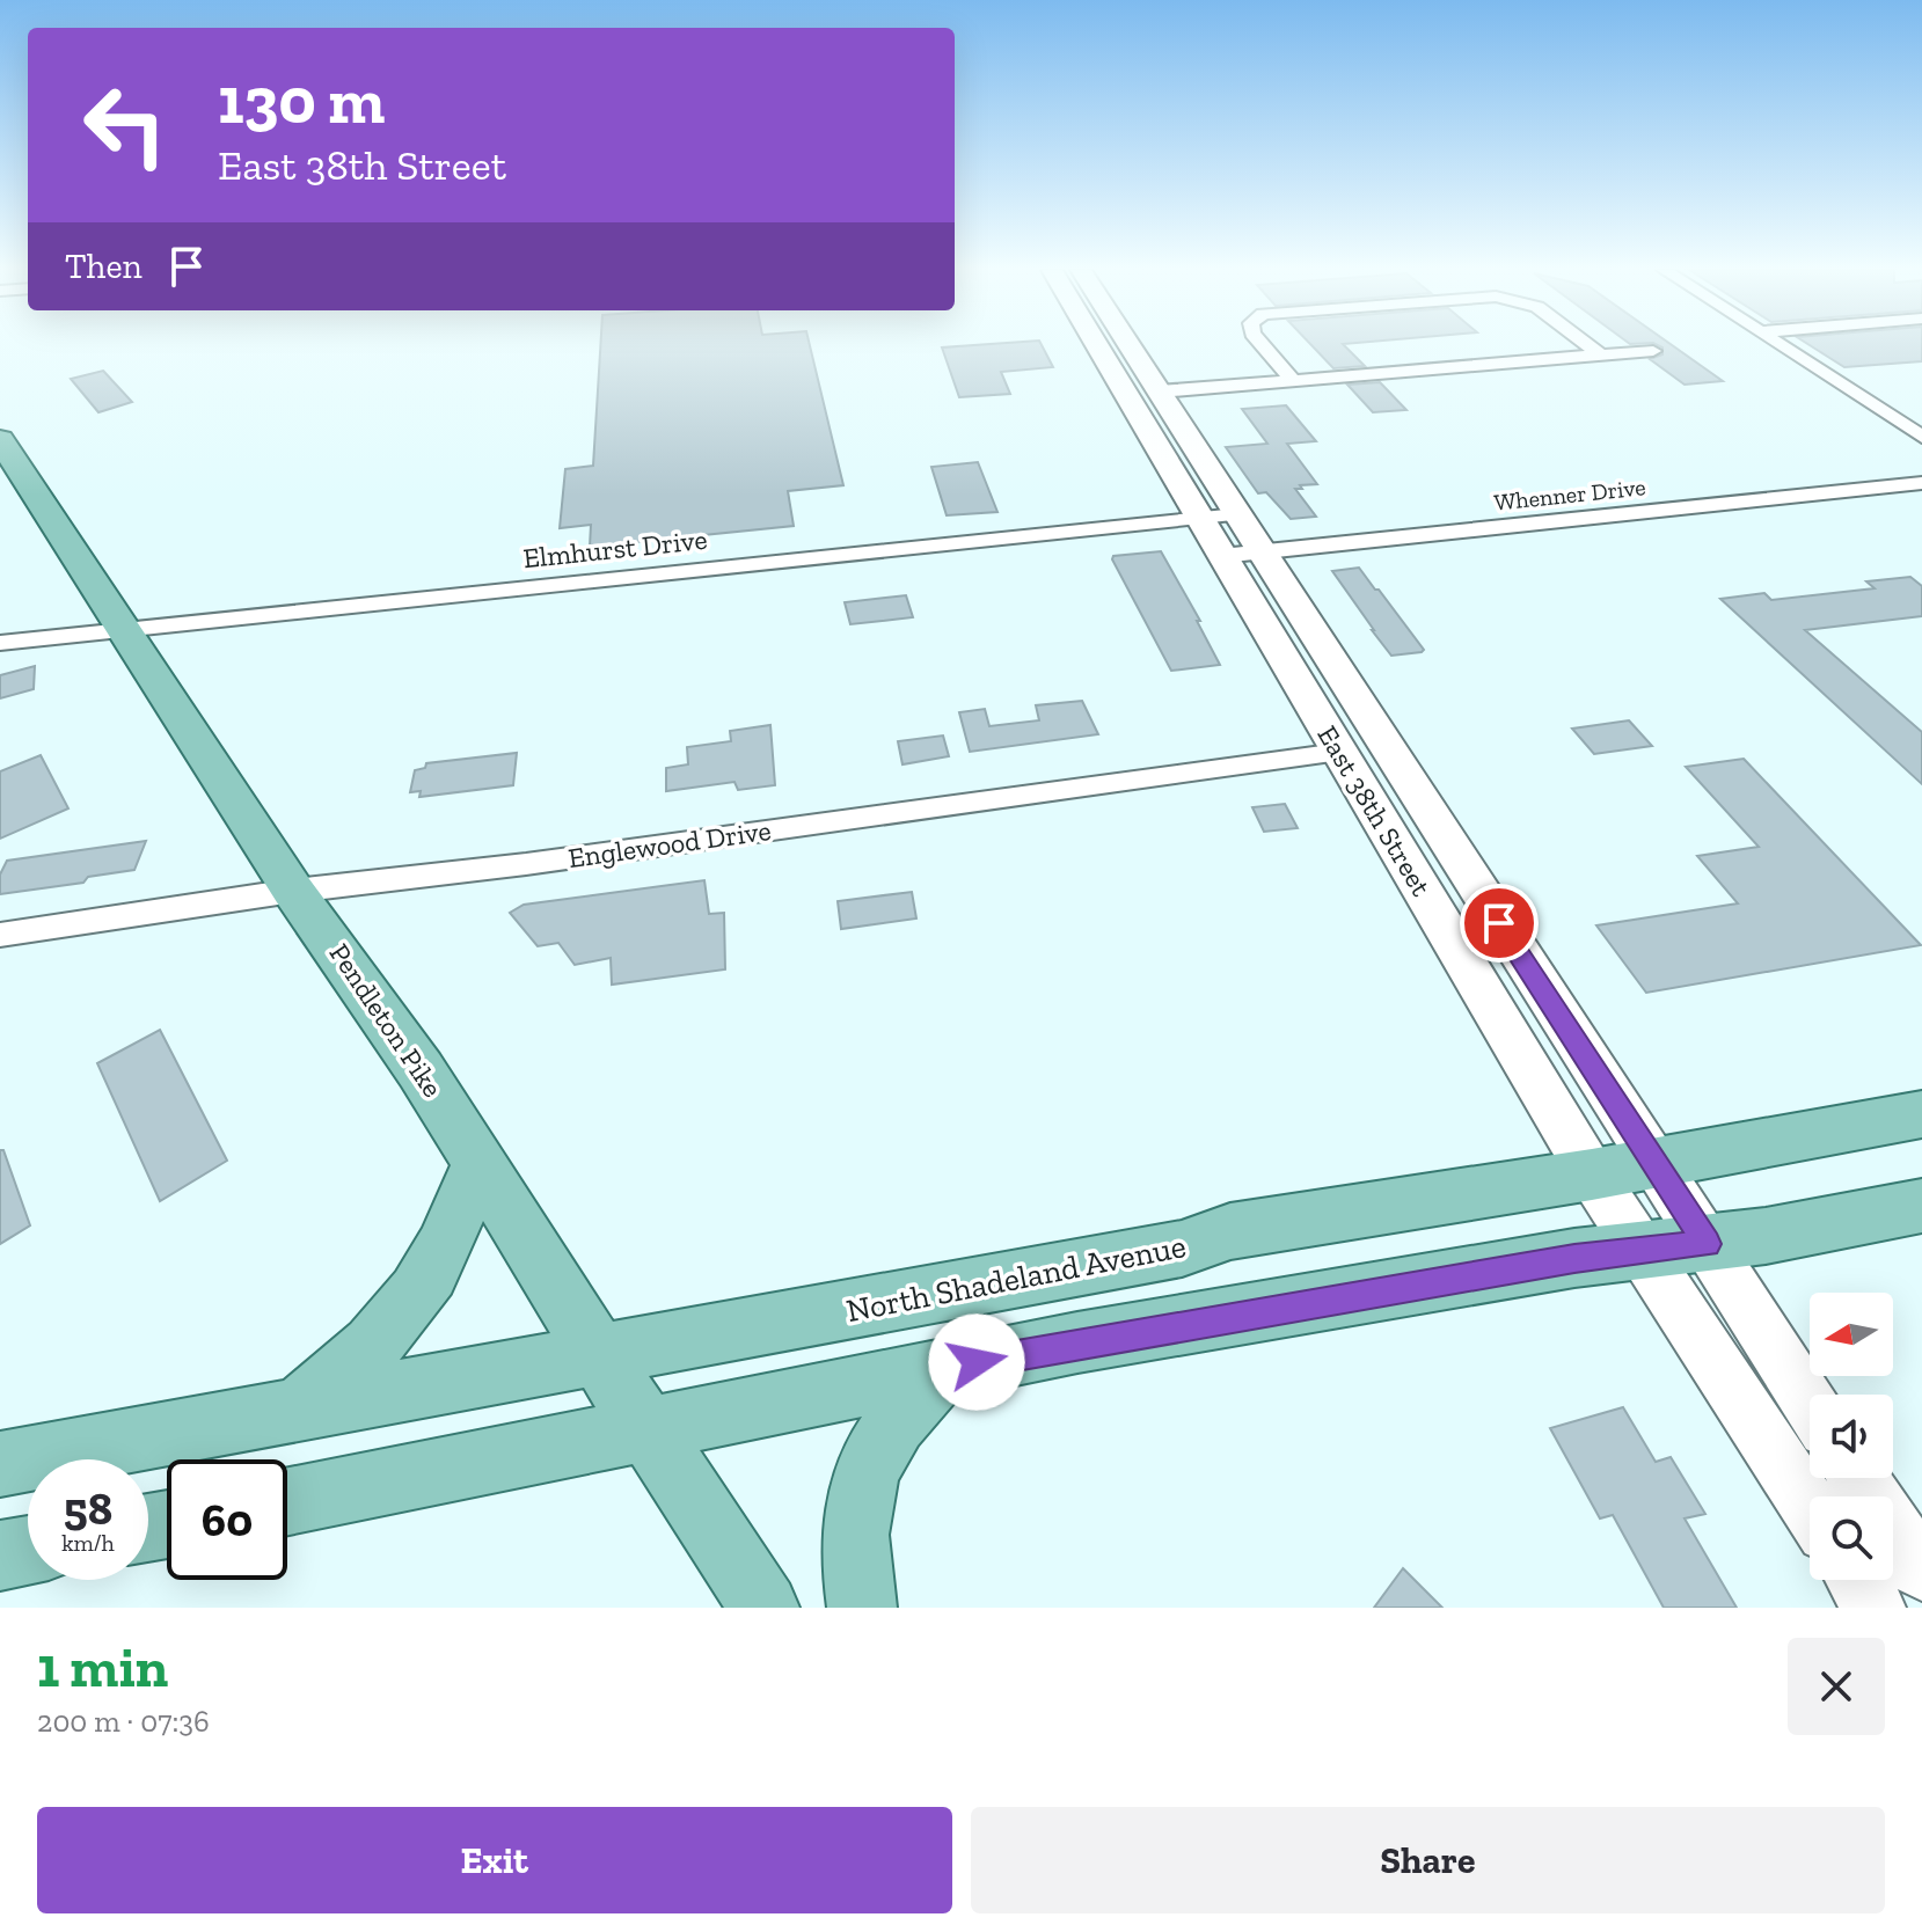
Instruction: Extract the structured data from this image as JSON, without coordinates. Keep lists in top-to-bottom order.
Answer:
{
  "streets": {
    "main road": ["East 38th Street", "Pendleton Pike", "North Shadeland Avenue"],
    "street": ["Whenner Drive", "Elmhurst Drive", "Englewood Drive"]
  },
  "crossings": [
    ["Whenner Drive", "East 38th Street"],
    ["Elmhurst Drive", "East 38th Street"],
    ["Elmhurst Drive", "Pendleton Pike"],
    ["East 38th Street", "Englewood Drive"],
    ["East 38th Street", "North Shadeland Avenue"],
    ["Englewood Drive", "Pendleton Pike"],
    ["Pendleton Pike", "North Shadeland Avenue"]
  ],
  "north": "left",
  "page": {
    "turn": ["130 m", "East 38th Street"],
    "then": "Then",
    "speed": "58 km/h",
    "limit": "60",
    "heading": ["1 min", "200 m · 07:36"],
    "buttons": ["Exit", "Share"]
  }
}
